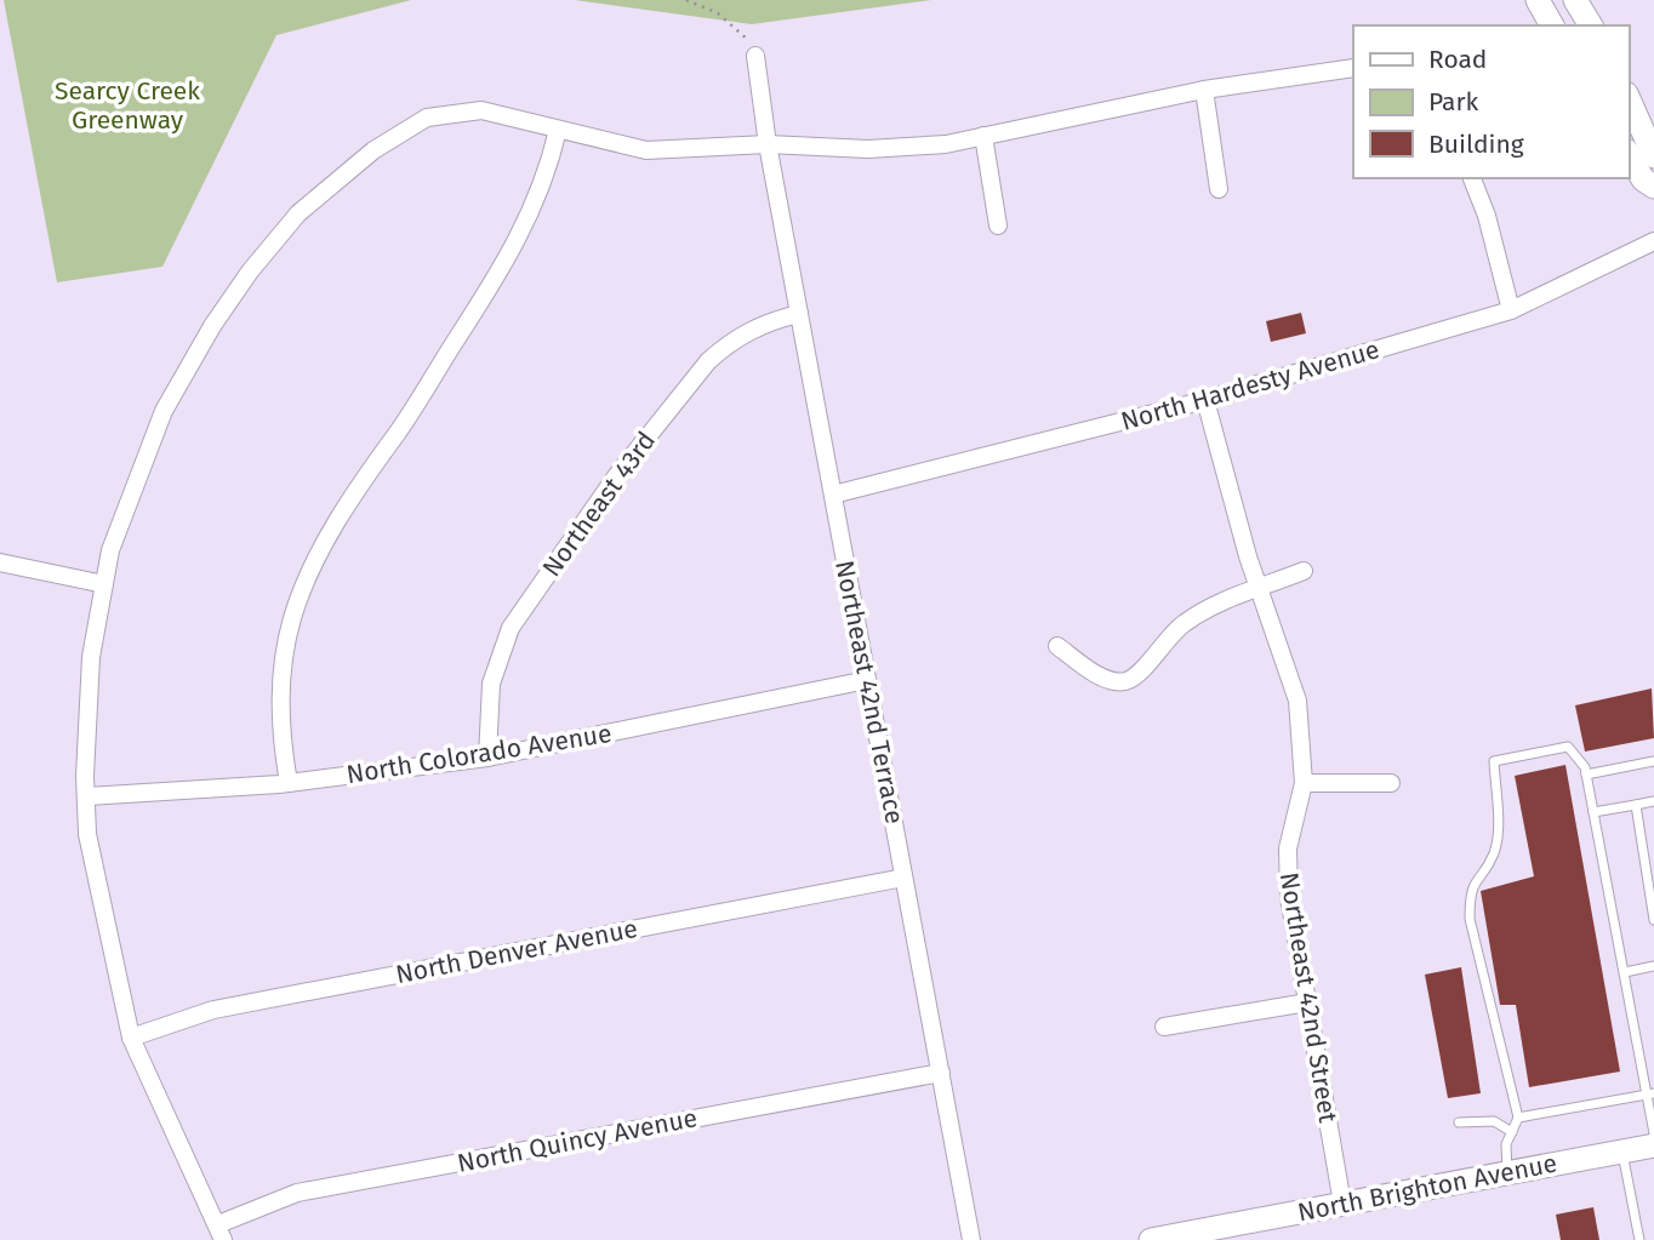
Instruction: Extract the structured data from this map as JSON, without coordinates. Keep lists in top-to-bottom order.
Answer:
{
  "streets": {
    "main road": ["North Brighton Avenue"],
    "street": [
      "North Hardesty Avenue",
      "Northeast 43rd",
      "Northeast 42nd Terrace",
      "North Colorado Avenue",
      "North Denver Avenue",
      "Northeast 42nd Street",
      "North Quincy Avenue"
    ]
  },
  "crossings": [
    ["North Hardesty Avenue", "Northeast 42nd Terrace"],
    ["North Hardesty Avenue", "Northeast 42nd Street"],
    ["Northeast 43rd", "Northeast 42nd Terrace"],
    ["Northeast 43rd", "North Colorado Avenue"],
    ["Northeast 42nd Terrace", "North Colorado Avenue"],
    ["Northeast 42nd Terrace", "North Denver Avenue"],
    ["Northeast 42nd Terrace", "North Quincy Avenue"],
    ["Northeast 42nd Street", "North Brighton Avenue"]
  ],
  "parks": ["Searcy Creek Greenway"],
  "legend": ["Road", "Park", "Building"]
}
